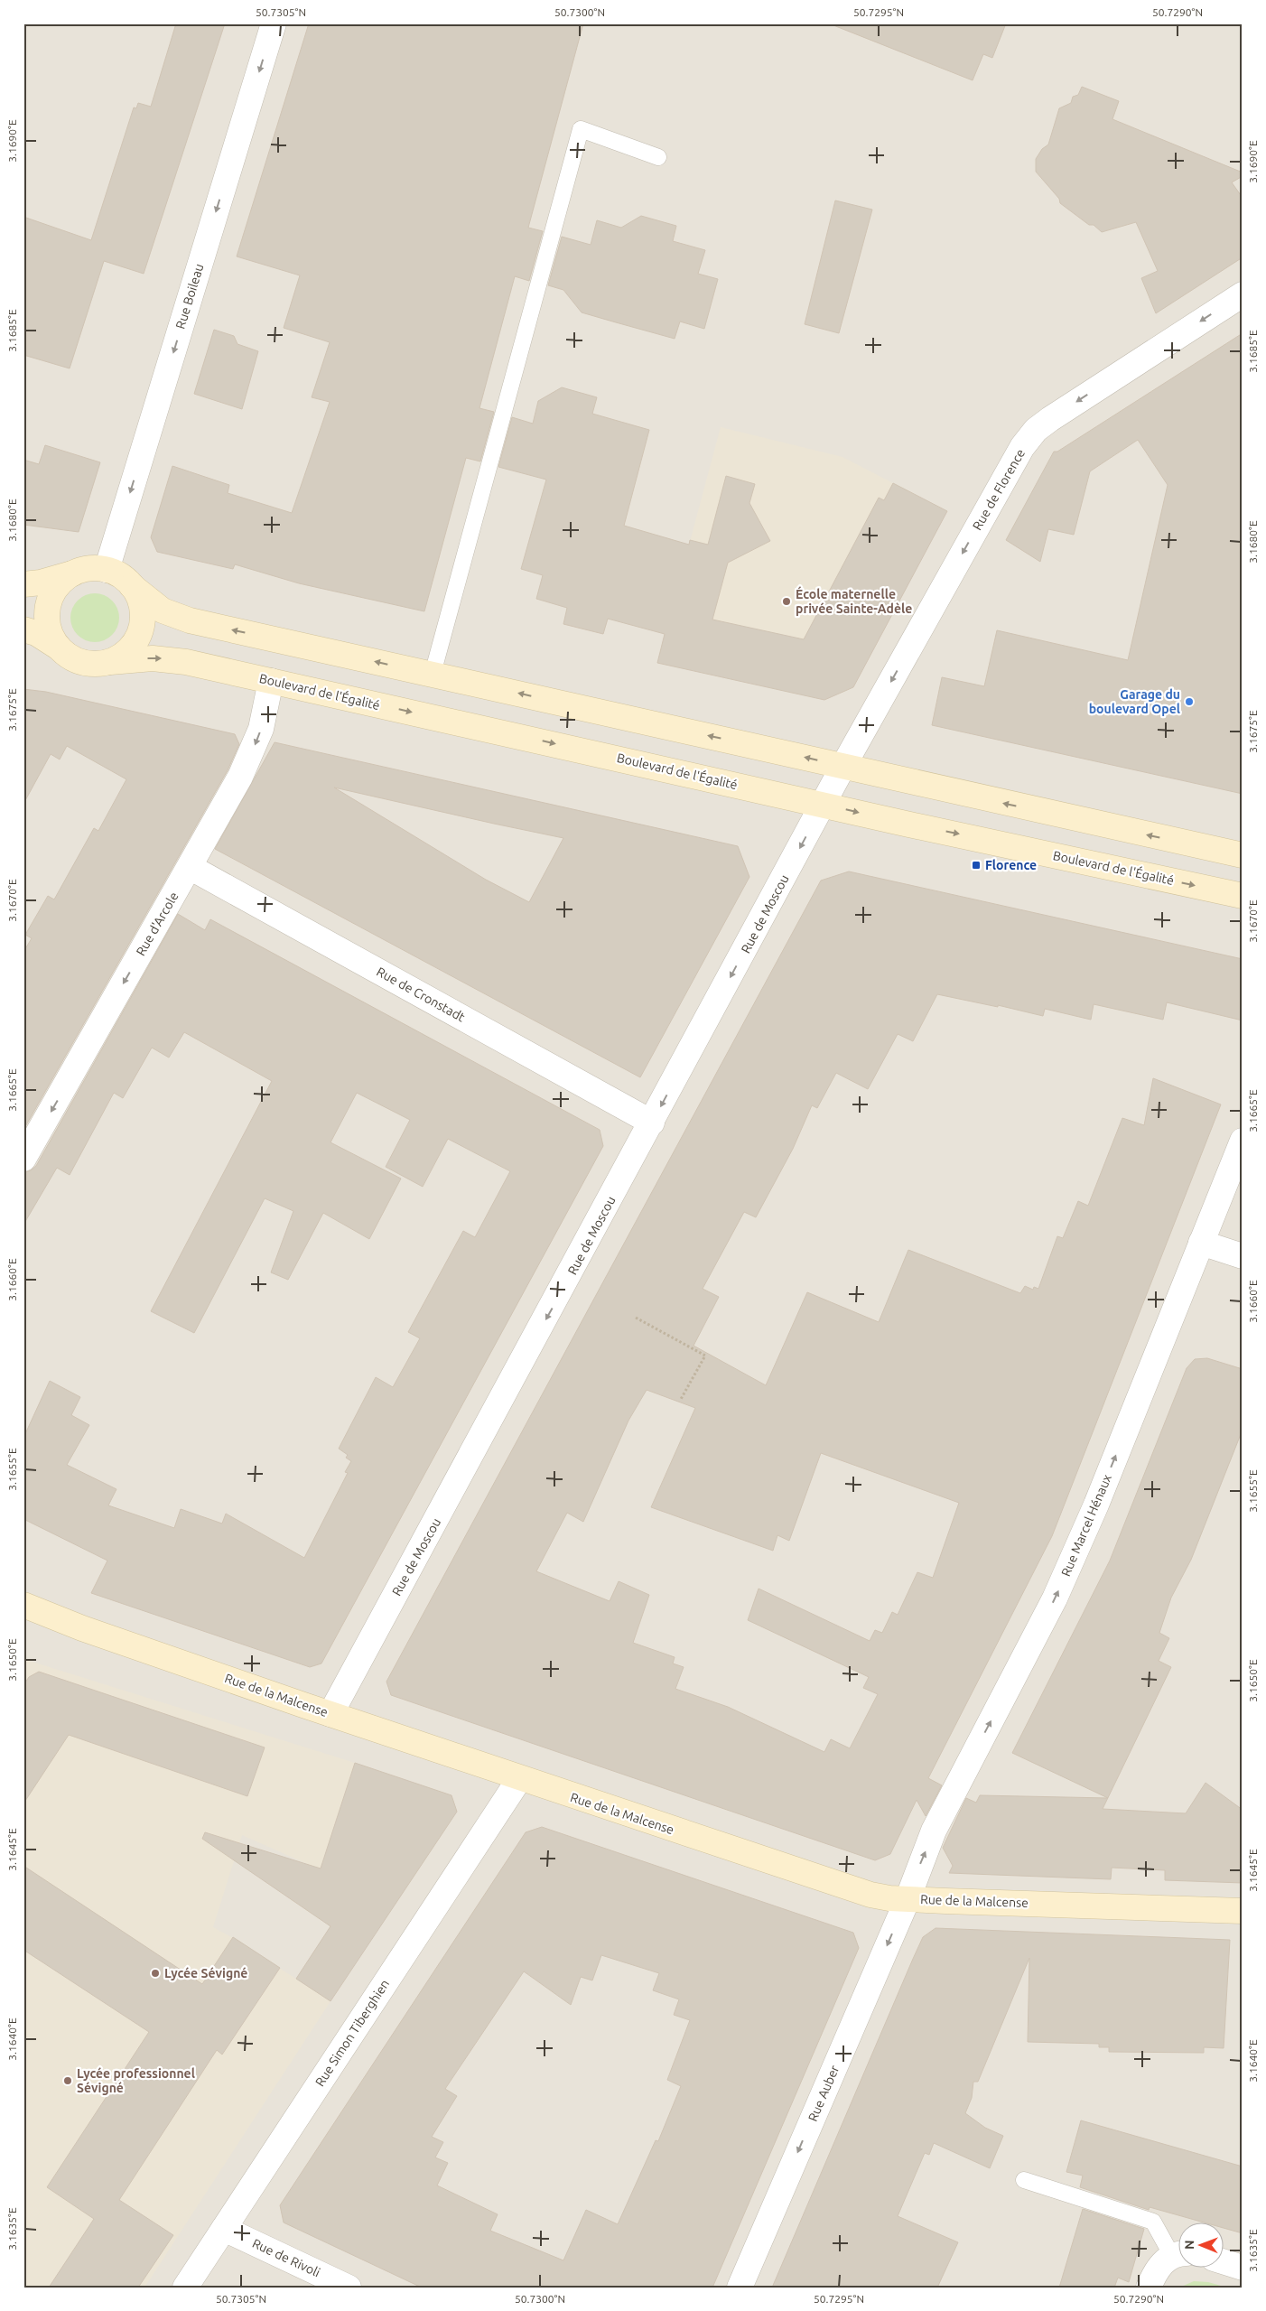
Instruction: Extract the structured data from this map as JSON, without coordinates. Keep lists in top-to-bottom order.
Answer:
{
  "streets": {
    "main road": ["Boulevard de l'Égalité", "Rue de la Malcense"],
    "street": [
      "Rue Boileau",
      "Rue de Florence",
      "Rue de Moscou",
      "Rue d'Arcole",
      "Rue de Cronstadt",
      "Rue Marcel Hénaux",
      "Rue Simon Tiberghien",
      "Rue Auber",
      "Rue de Rivoli"
    ]
  },
  "crossings": [
    ["Rue Boileau", "Boulevard de l'Égalité"],
    ["Rue de Florence", "Boulevard de l'Égalité"],
    ["Rue de Florence", "Rue de Moscou"],
    ["Boulevard de l'Égalité", "Rue de Moscou"],
    ["Boulevard de l'Égalité", "Rue d'Arcole"],
    ["Rue de Moscou", "Rue de Cronstadt"],
    ["Rue de Moscou", "Rue de la Malcense"],
    ["Rue d'Arcole", "Rue de Cronstadt"],
    ["Rue Marcel Hénaux", "Rue de la Malcense"],
    ["Rue Marcel Hénaux", "Rue Auber"],
    ["Rue de la Malcense", "Rue Simon Tiberghien"],
    ["Rue de la Malcense", "Rue Auber"],
    ["Rue Simon Tiberghien", "Rue de Rivoli"]
  ],
  "one_way": [
    "Rue Boileau",
    "Rue de Florence",
    "Rue de Moscou",
    "Rue d'Arcole",
    "Rue Marcel Hénaux",
    "Rue Auber"
  ],
  "places": {
    "other": [
      "École maternelle privée Sainte-Adèle",
      "Garage du boulevard Opel",
      "Lycée Sévigné",
      "Lycée professionnel Sévigné"
    ],
    "transit": ["Florence"]
  },
  "north": "left",
  "coordinates": [
    "50.7305°N",
    "50.7300°N",
    "50.7295°N",
    "50.7290°N",
    "3.1690°E",
    "3.1685°E",
    "3.1680°E",
    "3.1675°E",
    "3.1670°E",
    "3.1665°E",
    "3.1660°E",
    "3.1655°E",
    "3.1650°E",
    "3.1645°E",
    "3.1640°E",
    "3.1635°E"
  ]
}
